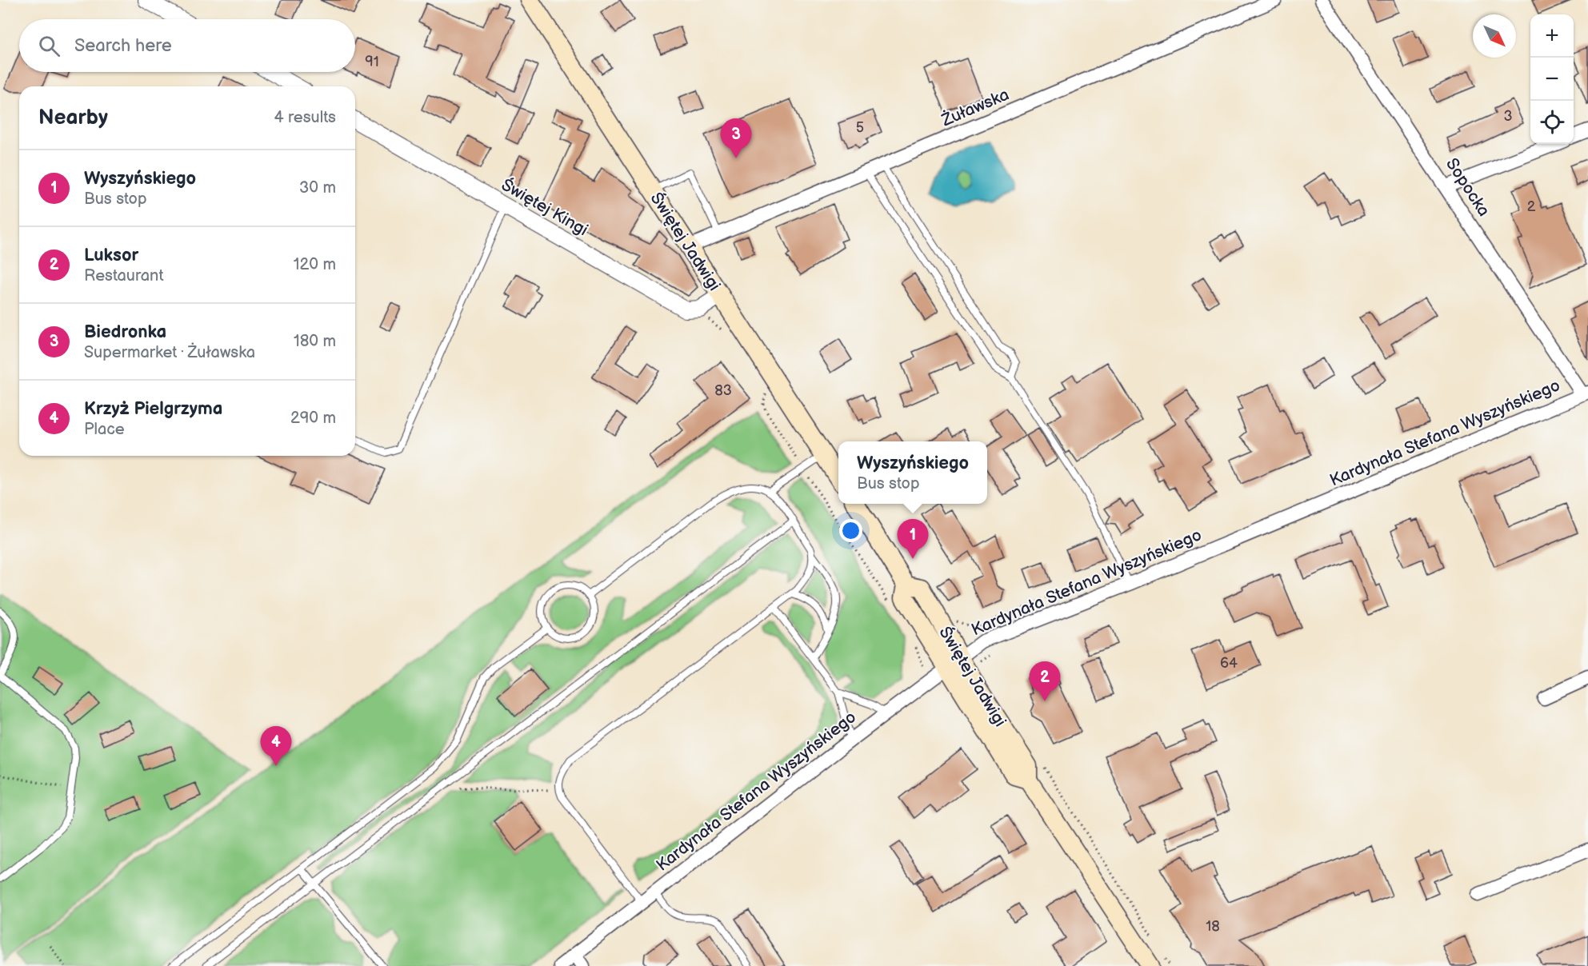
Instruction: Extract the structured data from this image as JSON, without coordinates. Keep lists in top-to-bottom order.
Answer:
{
  "streets": {
    "main road": ["Świętej Jadwigi"],
    "street": [
      "Żuławska",
      "Sopocka",
      "Świętej Kingi",
      "Kardynała Stefana Wyszyńskiego"
    ]
  },
  "crossings": [
    ["Żuławska", "Świętej Jadwigi"],
    ["Sopocka", "Kardynała Stefana Wyszyńskiego"],
    ["Świętej Jadwigi", "Kardynała Stefana Wyszyńskiego"]
  ],
  "house_numbers": [
    "91",
    "3",
    "5",
    "2",
    "83",
    "64",
    "18"
  ],
  "north": "bottom right",
  "page": {
    "map_buttons": ["+", "−"],
    "search": "Search here",
    "heading": ["Nearby", "4 results"],
    "pins": [
      "3",
      "1",
      "2",
      "4"
    ],
    "list": [
      {
        "mark": "1",
        "name": "Wyszyńskiego",
        "note": "Bus stop",
        "value": "30 m"
      },
      {
        "mark": "2",
        "name": "Luksor",
        "note": "Restaurant",
        "value": "120 m"
      },
      {
        "mark": "3",
        "name": "Biedronka",
        "note": "Supermarket · Żuławska",
        "value": "180 m"
      },
      {
        "mark": "4",
        "name": "Krzyż Pielgrzyma",
        "note": "Place",
        "value": "290 m"
      }
    ],
    "popup": ["Wyszyńskiego", "Bus stop"]
  }
}
